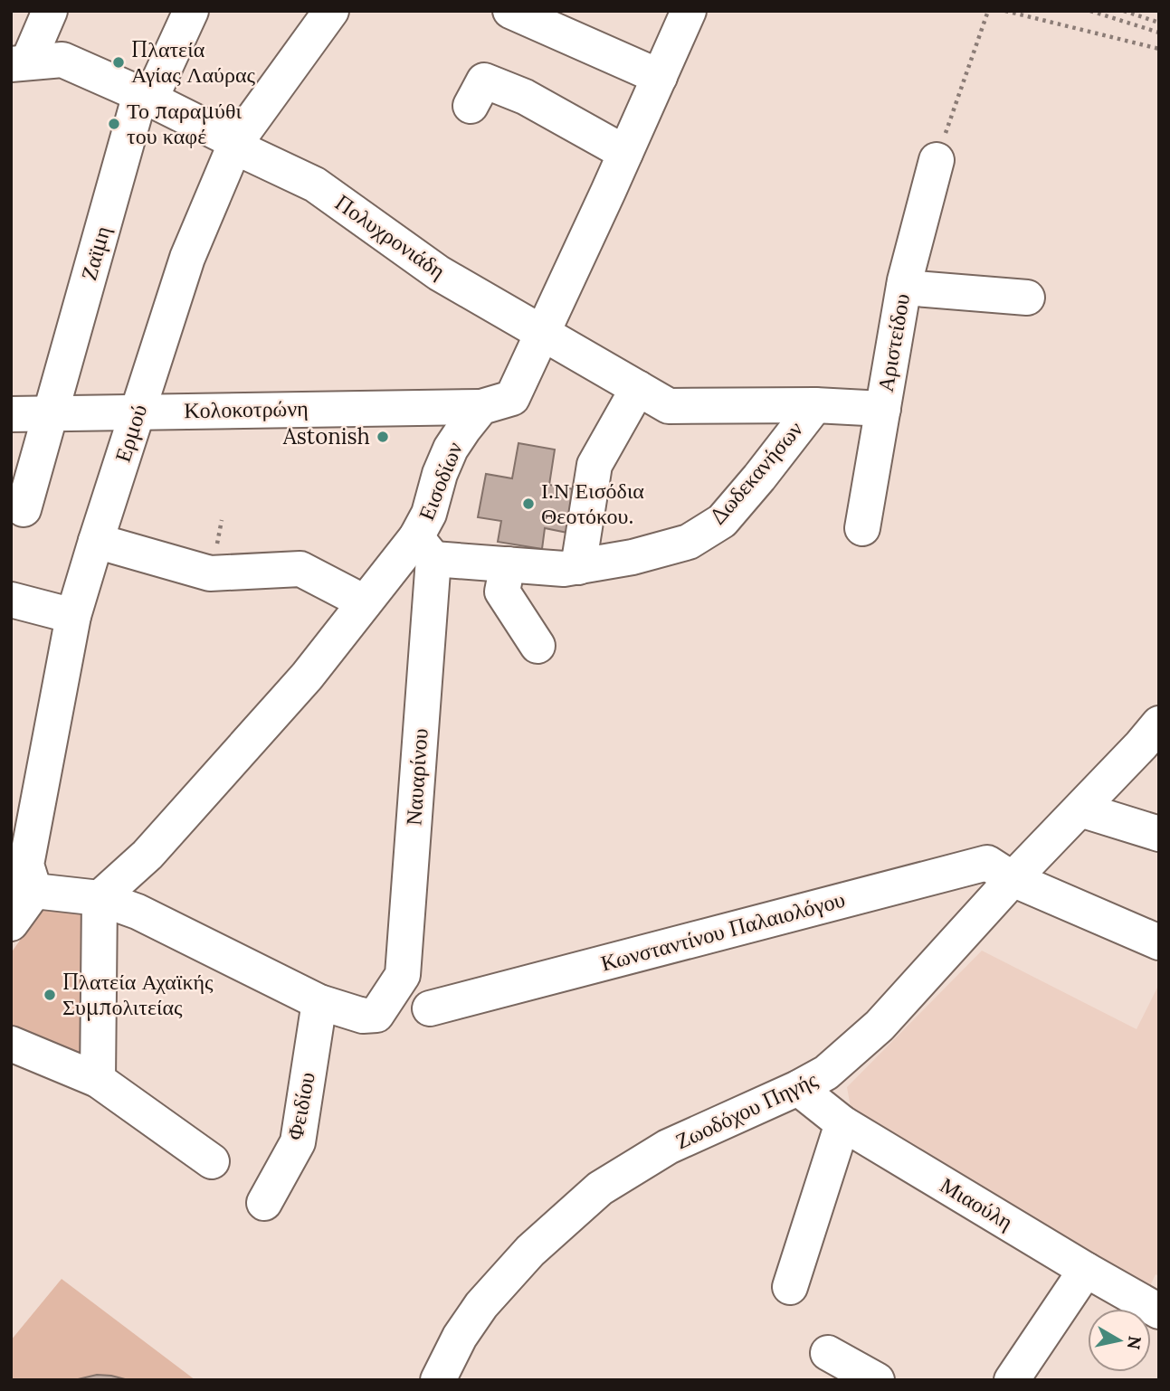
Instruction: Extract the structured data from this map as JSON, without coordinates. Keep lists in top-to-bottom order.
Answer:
{
  "streets": {
    "street": [
      "Πολυχρονιάδη",
      "Ζαϊμη",
      "Αριστείδου",
      "Κολοκοτρώνη",
      "Ερμού",
      "Δωδεκανήσων",
      "Εισοδίων",
      "Ναυαρίνου",
      "Κωνσταντίνου Παλαιολόγου",
      "Φειδίου",
      "Ζωοδόχου Πηγής",
      "Μιαούλη"
    ]
  },
  "crossings": [
    ["Πολυχρονιάδη", "Ζαϊμη"],
    ["Πολυχρονιάδη", "Ερμού"],
    ["Ζαϊμη", "Κολοκοτρώνη"],
    ["Κολοκοτρώνη", "Ερμού"],
    ["Κολοκοτρώνη", "Εισοδίων"],
    ["Δωδεκανήσων", "Εισοδίων"],
    ["Δωδεκανήσων", "Ναυαρίνου"],
    ["Εισοδίων", "Ναυαρίνου"],
    ["Ναυαρίνου", "Φειδίου"],
    ["Κωνσταντίνου Παλαιολόγου", "Ζωοδόχου Πηγής"],
    ["Ζωοδόχου Πηγής", "Μιαούλη"]
  ],
  "places": [
    "Πλατεία Αγίας Λαύρας",
    "Το παραμύθι του καφέ",
    "Astonish",
    "Ι.Ν Εισόδια Θεοτόκου.",
    "Πλατεία Αχαϊκής Συμπολιτείας"
  ],
  "north": "right"
}
